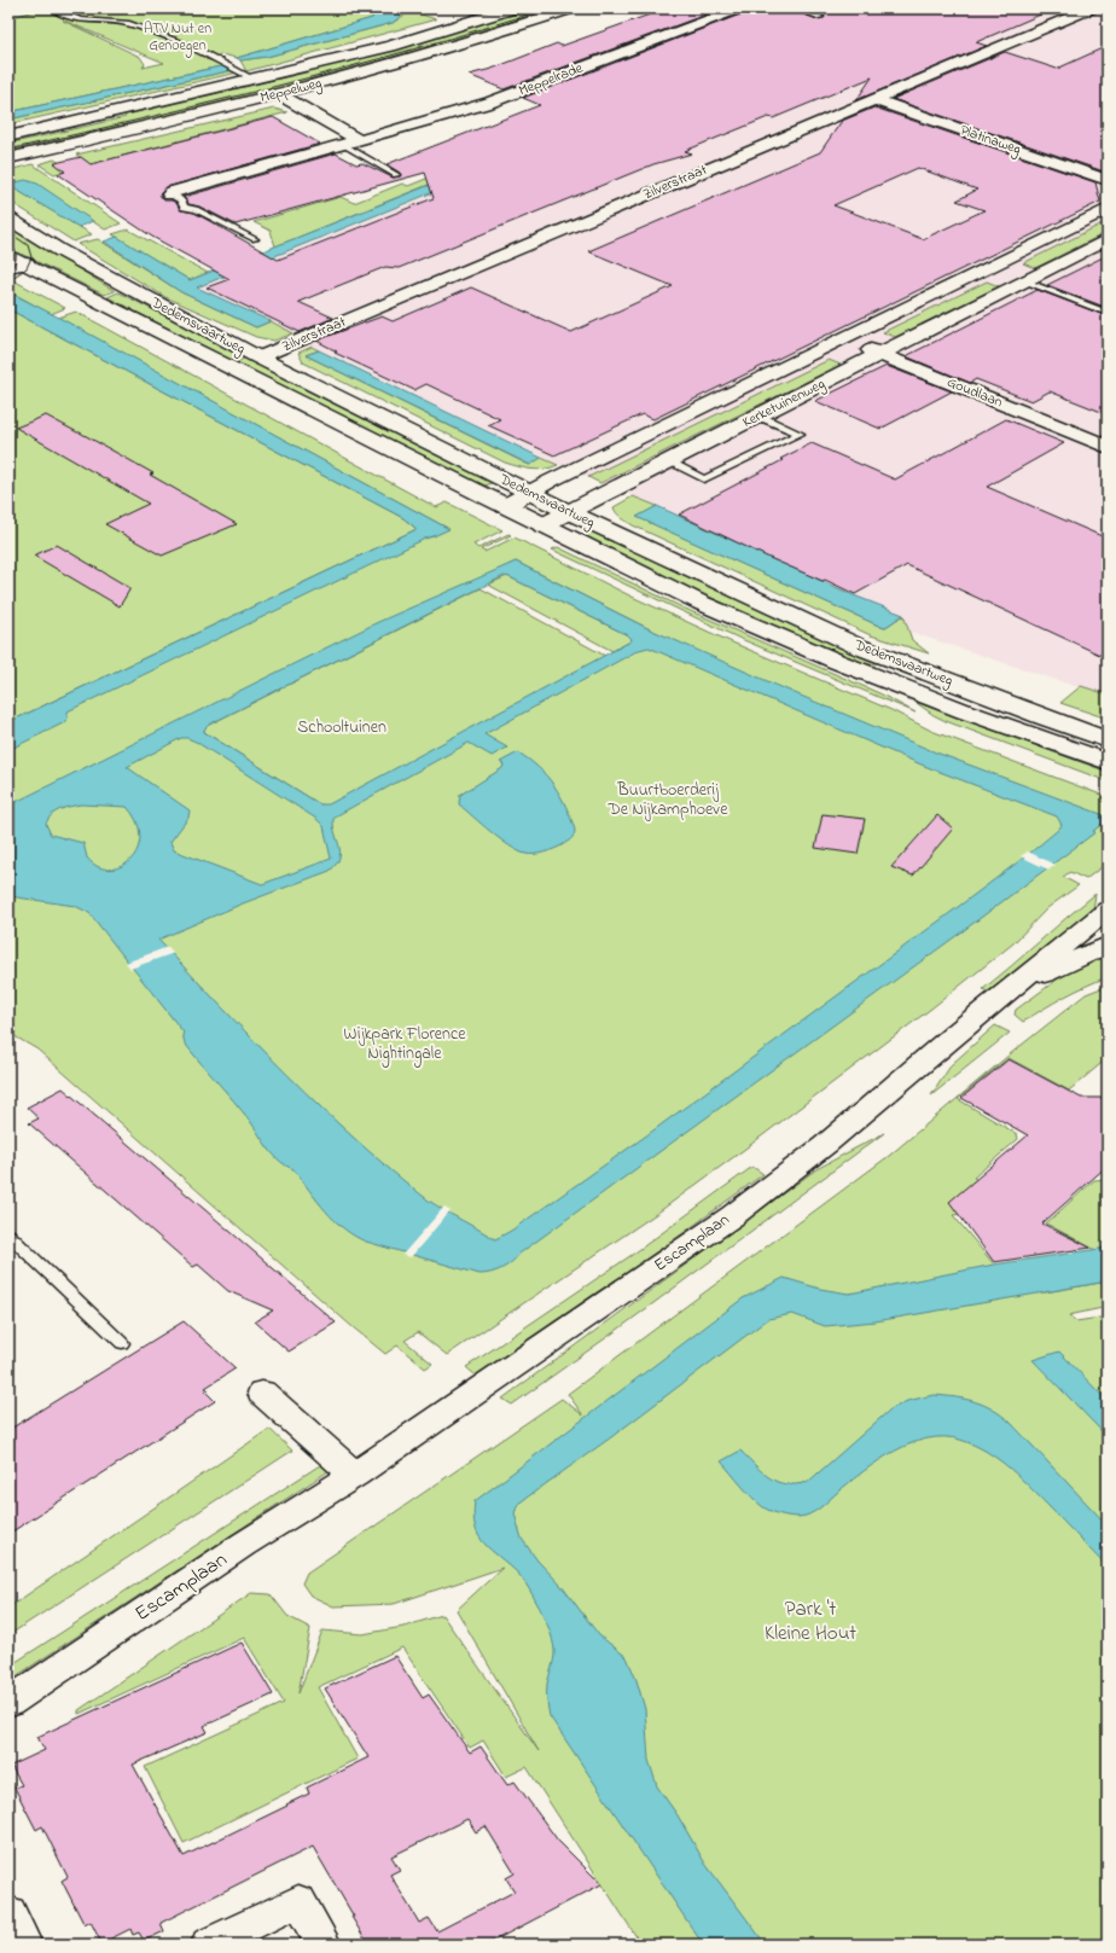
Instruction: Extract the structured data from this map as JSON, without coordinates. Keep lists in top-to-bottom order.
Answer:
{
  "streets": {
    "main road": ["Meppelweg", "Dedemsvaartweg"],
    "street": [
      "Meppelrade",
      "Platinaweg",
      "Zilverstraat",
      "Goudlaan",
      "Kerketuinenweg",
      "Escamplaan"
    ]
  },
  "crossings": [
    ["Platinaweg", "Zilverstraat"],
    ["Zilverstraat", "Dedemsvaartweg"],
    ["Dedemsvaartweg", "Kerketuinenweg"],
    ["Goudlaan", "Kerketuinenweg"]
  ],
  "parks": [
    "ATV Nut en Genoegen",
    "Schooltuinen",
    "Buurtboerderij De Nijkamphoeve",
    "Wijkpark Florence Nightingale",
    "Park 't Kleine Hout"
  ]
}
